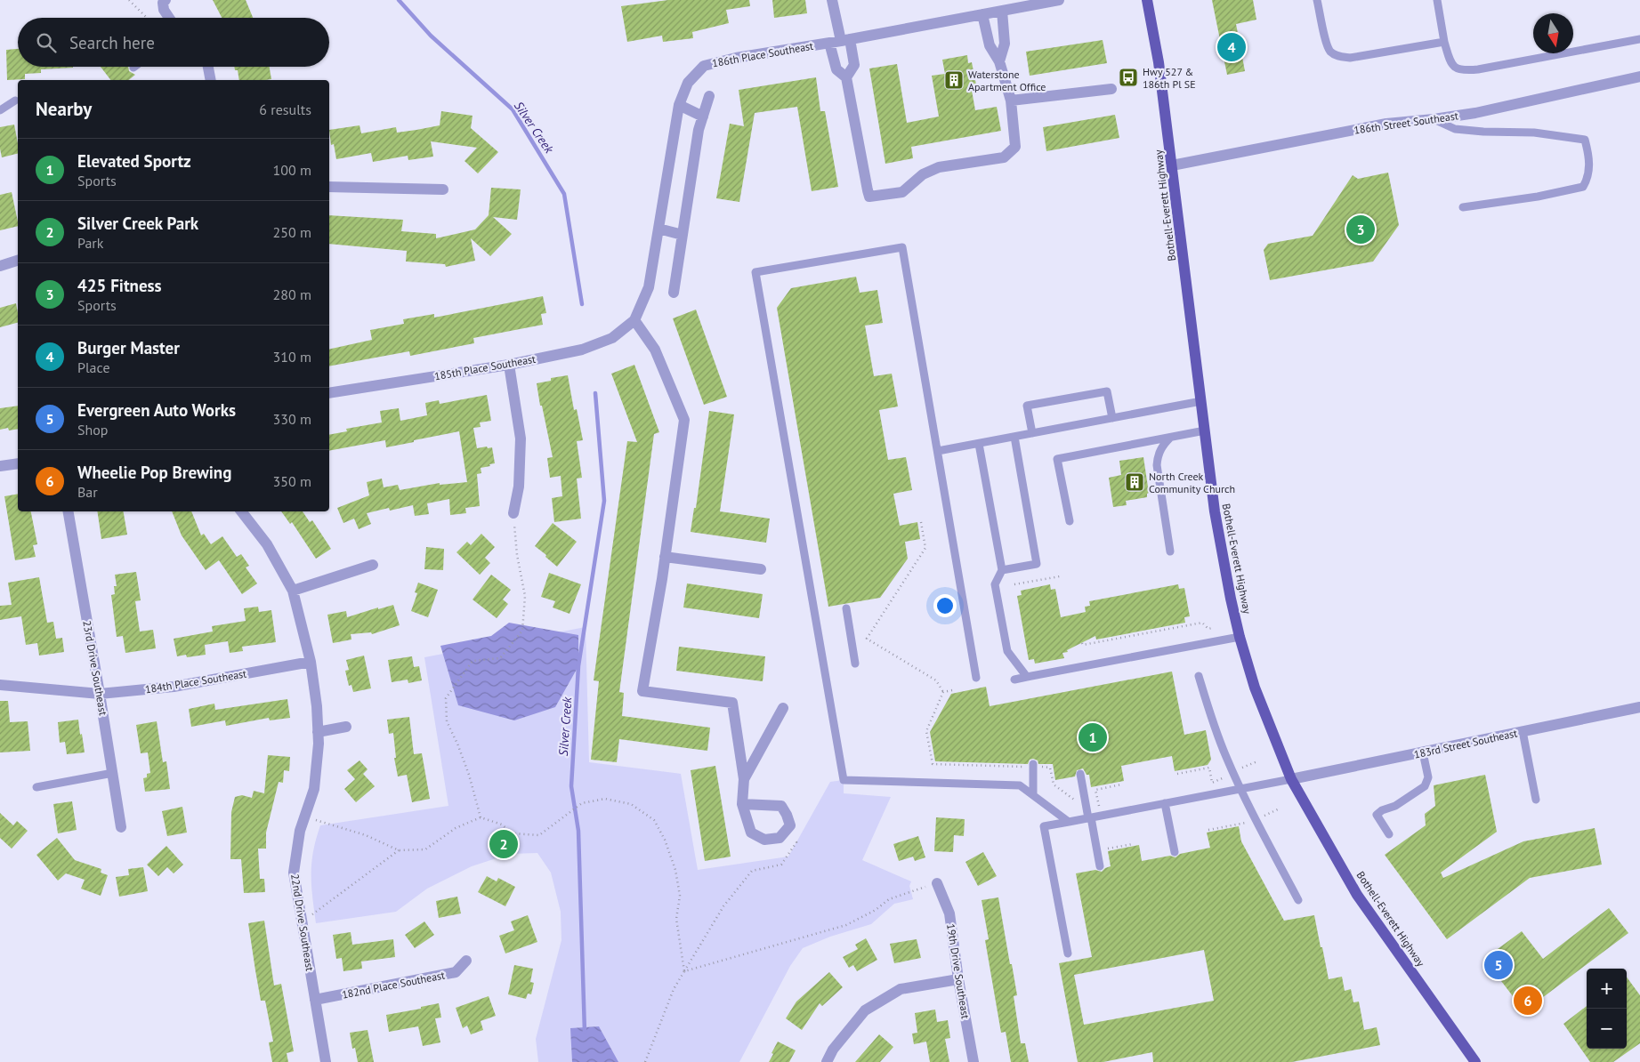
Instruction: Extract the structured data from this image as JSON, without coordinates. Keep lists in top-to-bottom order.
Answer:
{
  "streets": {
    "main road": ["Bothell-Everett Highway"],
    "street": [
      "186th Place Southeast",
      "186th Street Southeast",
      "185th Place Southeast",
      "23rd Drive Southeast",
      "184th Place Southeast",
      "183rd Street Southeast",
      "22nd Drive Southeast",
      "19th Drive Southeast",
      "182nd Place Southeast"
    ]
  },
  "crossings": [
    ["186th Place Southeast", "185th Place Southeast"],
    ["186th Street Southeast", "Bothell-Everett Highway"],
    ["Bothell-Everett Highway", "183rd Street Southeast"],
    ["23rd Drive Southeast", "184th Place Southeast"],
    ["184th Place Southeast", "22nd Drive Southeast"],
    ["22nd Drive Southeast", "182nd Place Southeast"]
  ],
  "water": ["Silver Creek"],
  "places": {
    "bus stop": ["Hwy 527 & 186th Pl SE"],
    "building": ["Waterstone Apartment Office", "North Creek Community Church"]
  },
  "north": "bottom",
  "page": {
    "search": "Search here",
    "pins": [
      "4",
      "3",
      "1",
      "2",
      "5",
      "6"
    ],
    "heading": ["Nearby", "6 results"],
    "list": [
      {
        "mark": "1",
        "name": "Elevated Sportz",
        "note": "Sports",
        "value": "100 m"
      },
      {
        "mark": "2",
        "name": "Silver Creek Park",
        "note": "Park",
        "value": "250 m"
      },
      {
        "mark": "3",
        "name": "425 Fitness",
        "note": "Sports",
        "value": "280 m"
      },
      {
        "mark": "4",
        "name": "Burger Master",
        "note": "Place",
        "value": "310 m"
      },
      {
        "mark": "5",
        "name": "Evergreen Auto Works",
        "note": "Shop",
        "value": "330 m"
      },
      {
        "mark": "6",
        "name": "Wheelie Pop Brewing",
        "note": "Bar",
        "value": "350 m"
      }
    ],
    "map_buttons": ["+", "−"]
  }
}
